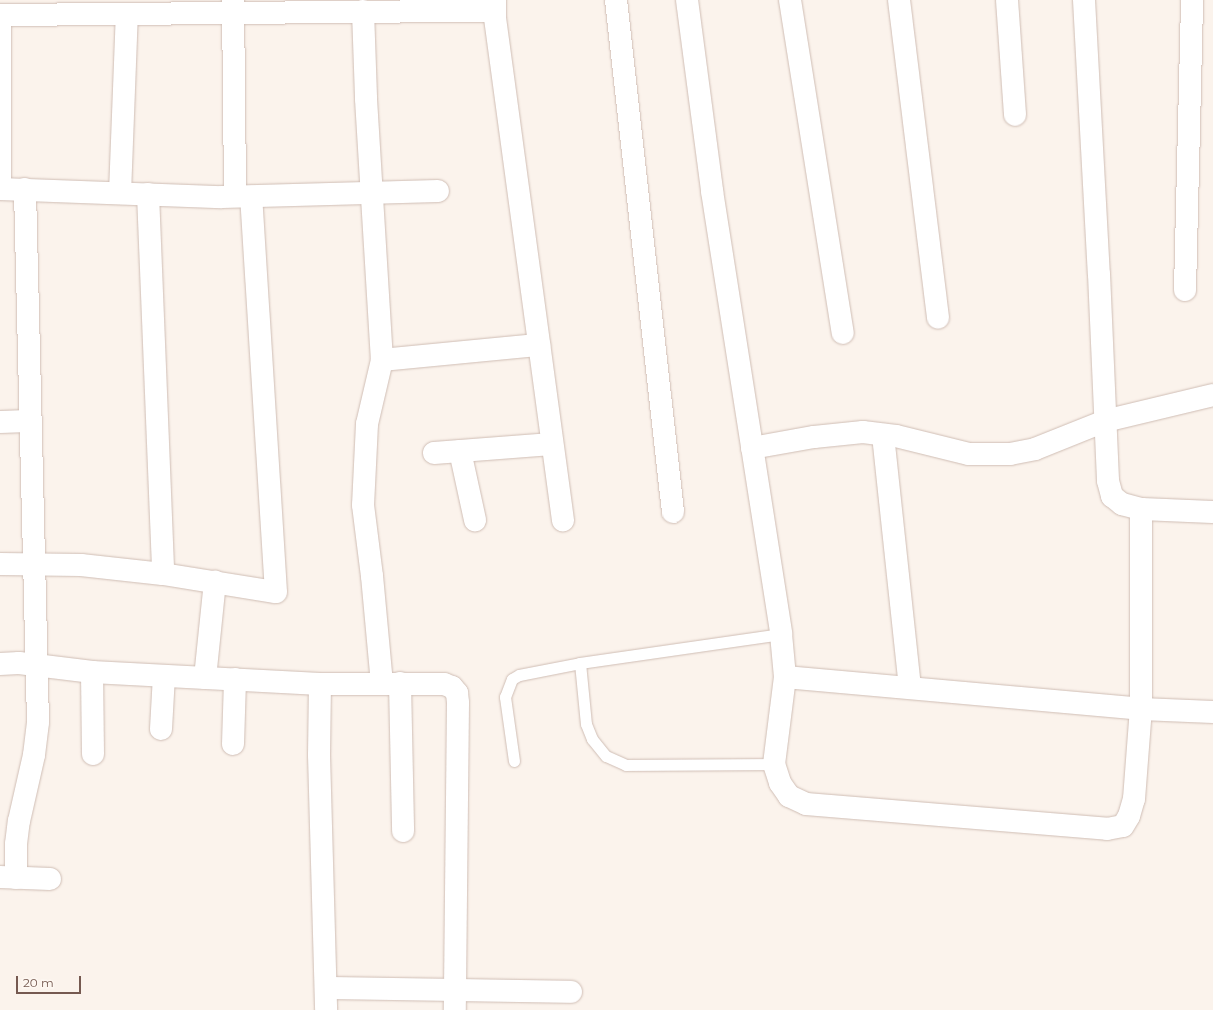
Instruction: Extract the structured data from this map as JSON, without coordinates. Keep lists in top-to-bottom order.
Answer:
{
  "scale_bar": "20 m"
}
